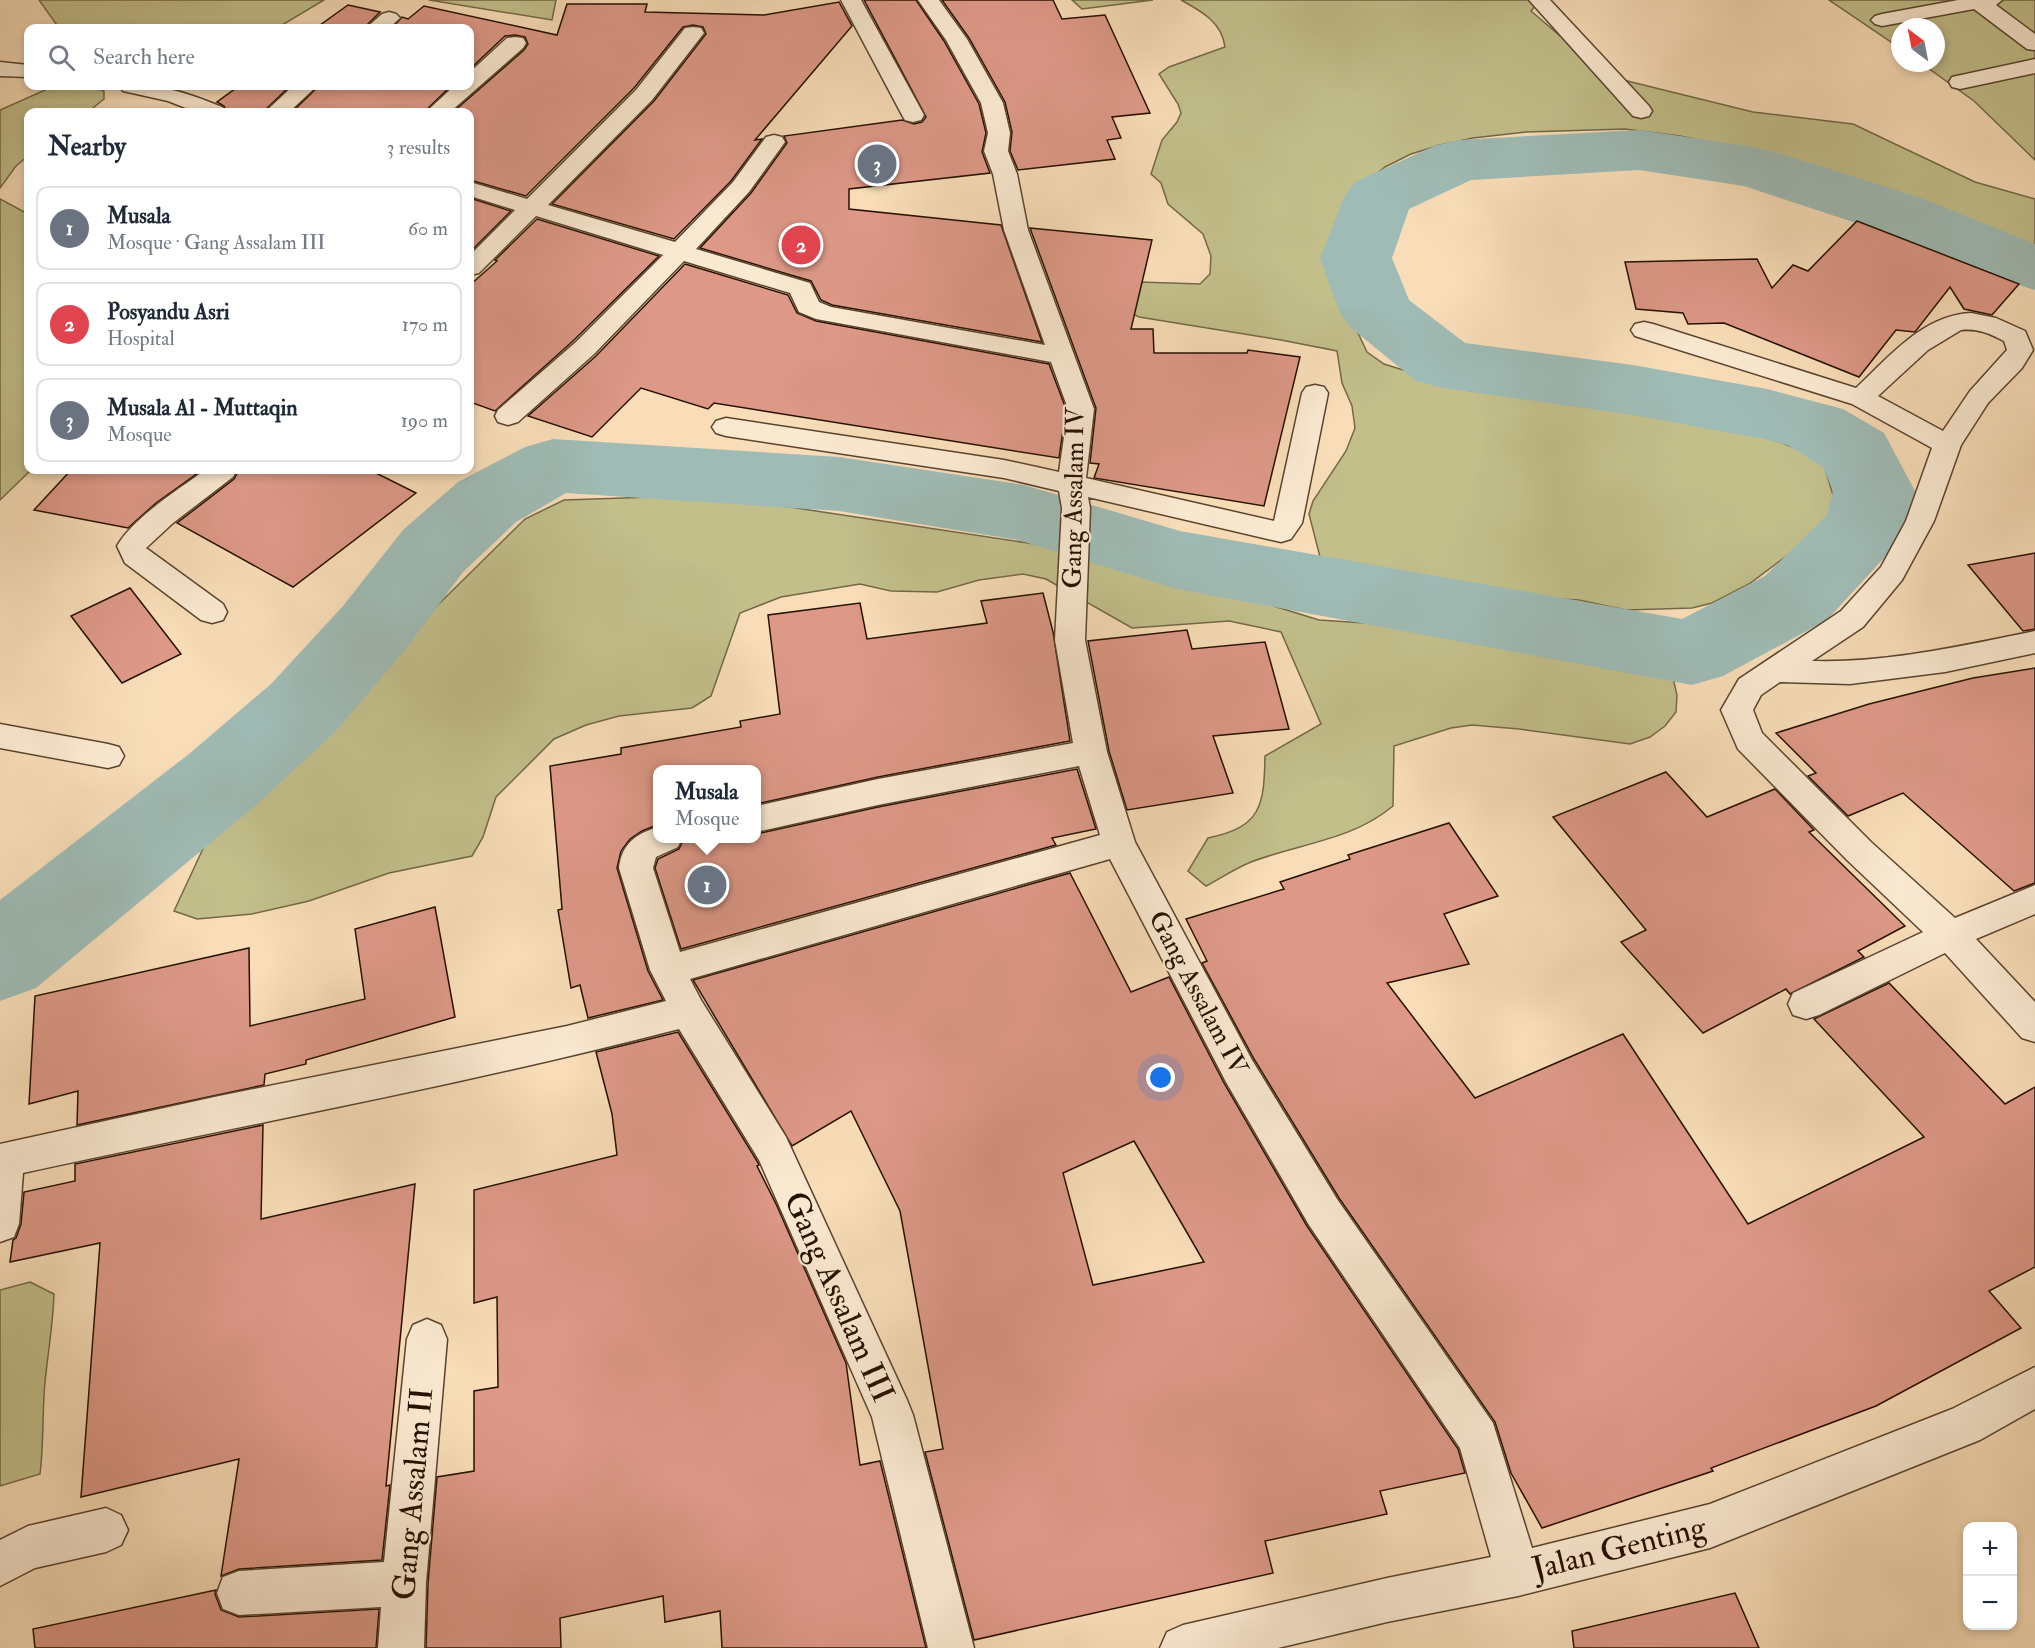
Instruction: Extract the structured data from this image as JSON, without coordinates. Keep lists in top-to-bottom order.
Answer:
{
  "streets": {
    "street": [
      "Gang Assalam IV",
      "Gang Assalam III",
      "Gang Assalam II",
      "Jalan Genting"
    ]
  },
  "crossings": [
    ["Gang Assalam IV", "Jalan Genting"]
  ],
  "north": "top left",
  "page": {
    "search": "Search here",
    "heading": ["Nearby", "3 results"],
    "pins": ["3", "2", "1"],
    "list": [
      {
        "mark": "1",
        "name": "Musala",
        "note": "Mosque · Gang Assalam III",
        "value": "60 m"
      },
      {
        "mark": "2",
        "name": "Posyandu Asri",
        "note": "Hospital",
        "value": "170 m"
      },
      {
        "mark": "3",
        "name": "Musala Al - Muttaqin",
        "note": "Mosque",
        "value": "190 m"
      }
    ],
    "popup": ["Musala", "Mosque"],
    "map_buttons": ["+", "−"]
  }
}
